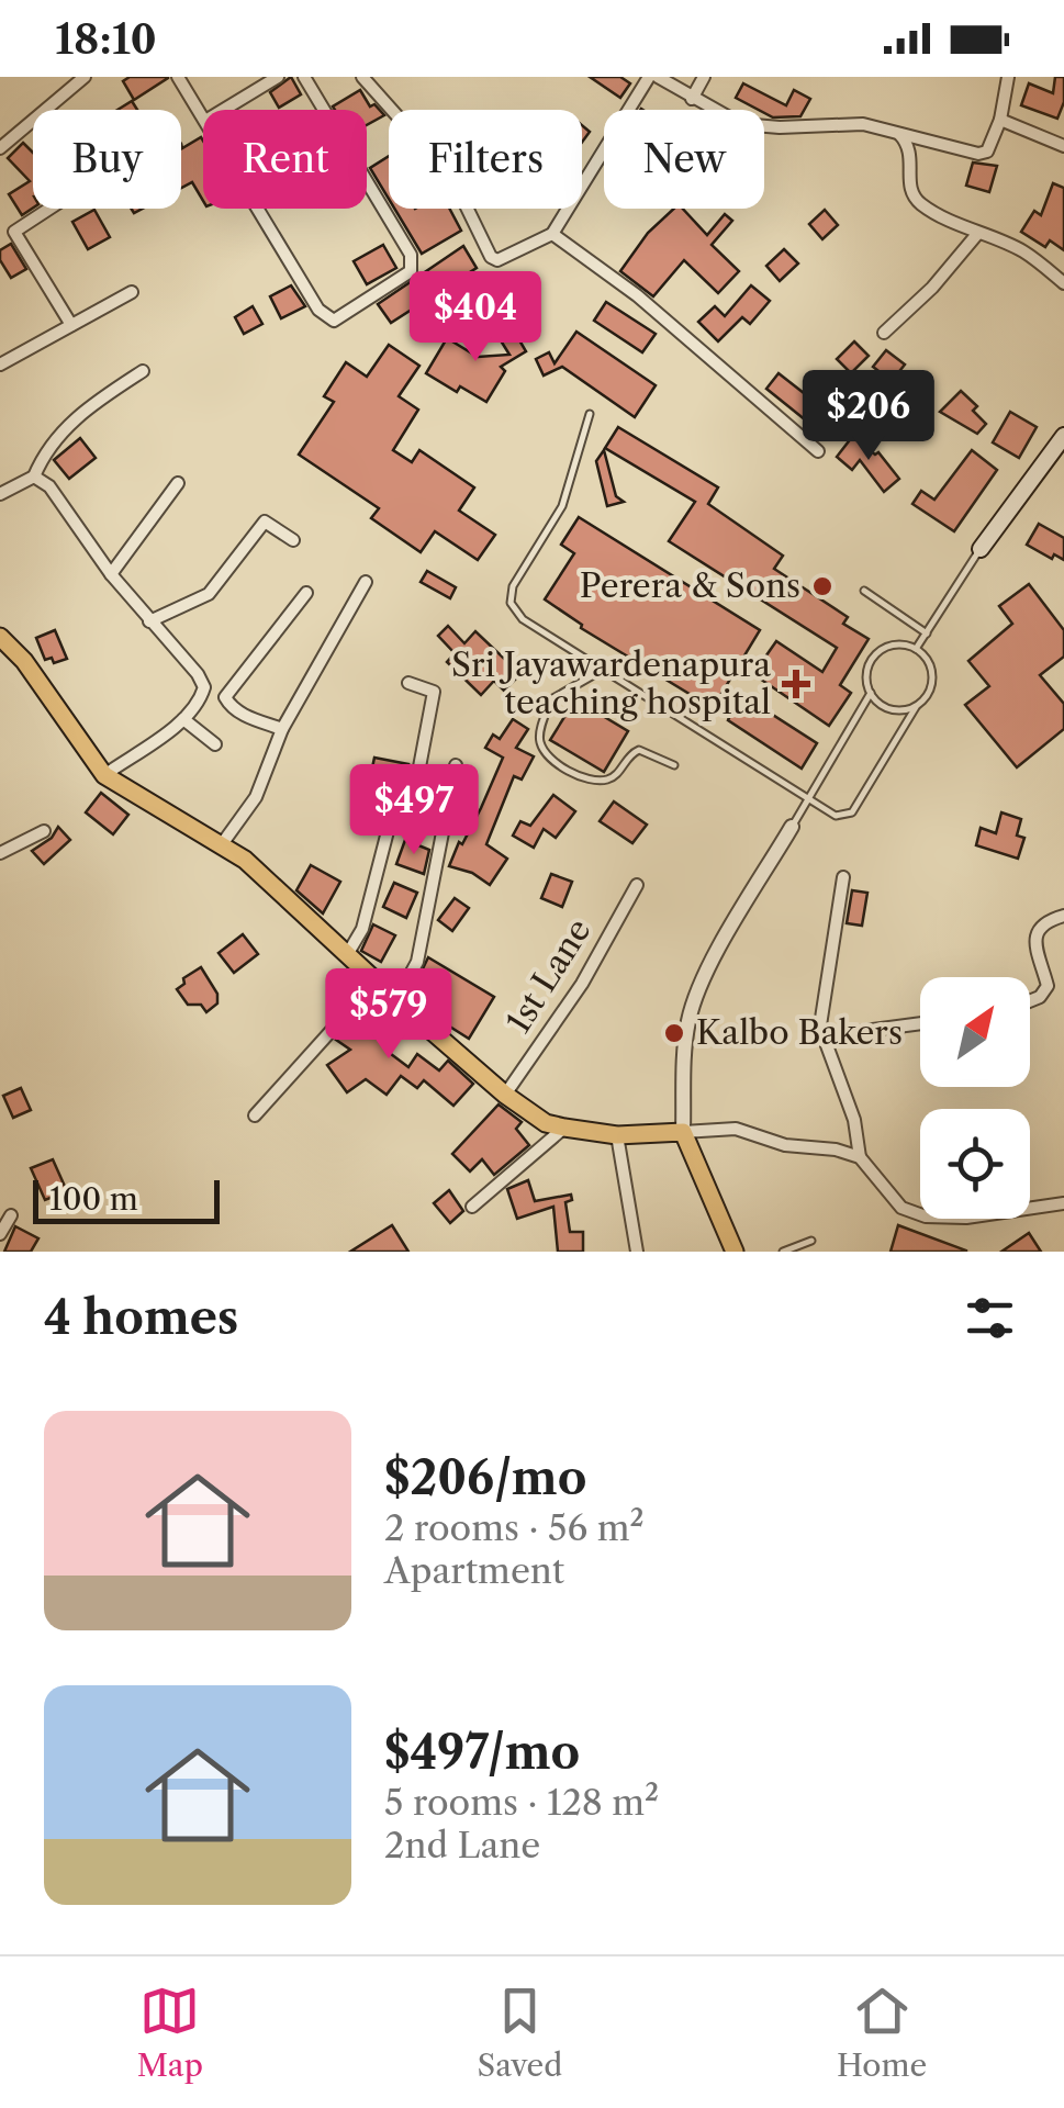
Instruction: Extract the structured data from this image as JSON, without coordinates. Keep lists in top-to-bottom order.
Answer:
{
  "streets": {
    "street": ["1st Lane"]
  },
  "places": {
    "other": ["Perera & Sons", "Kalbo Bakers"],
    "health": ["Sri Jayawardenapura teaching hospital"]
  },
  "scale_bar": "100 m",
  "north": "top right",
  "page": {
    "status": "18:10",
    "chip": [
      "Buy",
      "Rent",
      "Filters",
      "New"
    ],
    "price": [
      "$404",
      "$206",
      "$497",
      "$579"
    ],
    "scale": "100 m",
    "heading": "4 homes",
    "list": [
      {
        "name": "$206/mo",
        "note": "2 rooms · 56 m² · Apartment"
      },
      {
        "name": "$497/mo",
        "note": "5 rooms · 128 m² · 2nd Lane"
      }
    ],
    "tabs": ["Map", "Saved", "Home"]
  }
}
